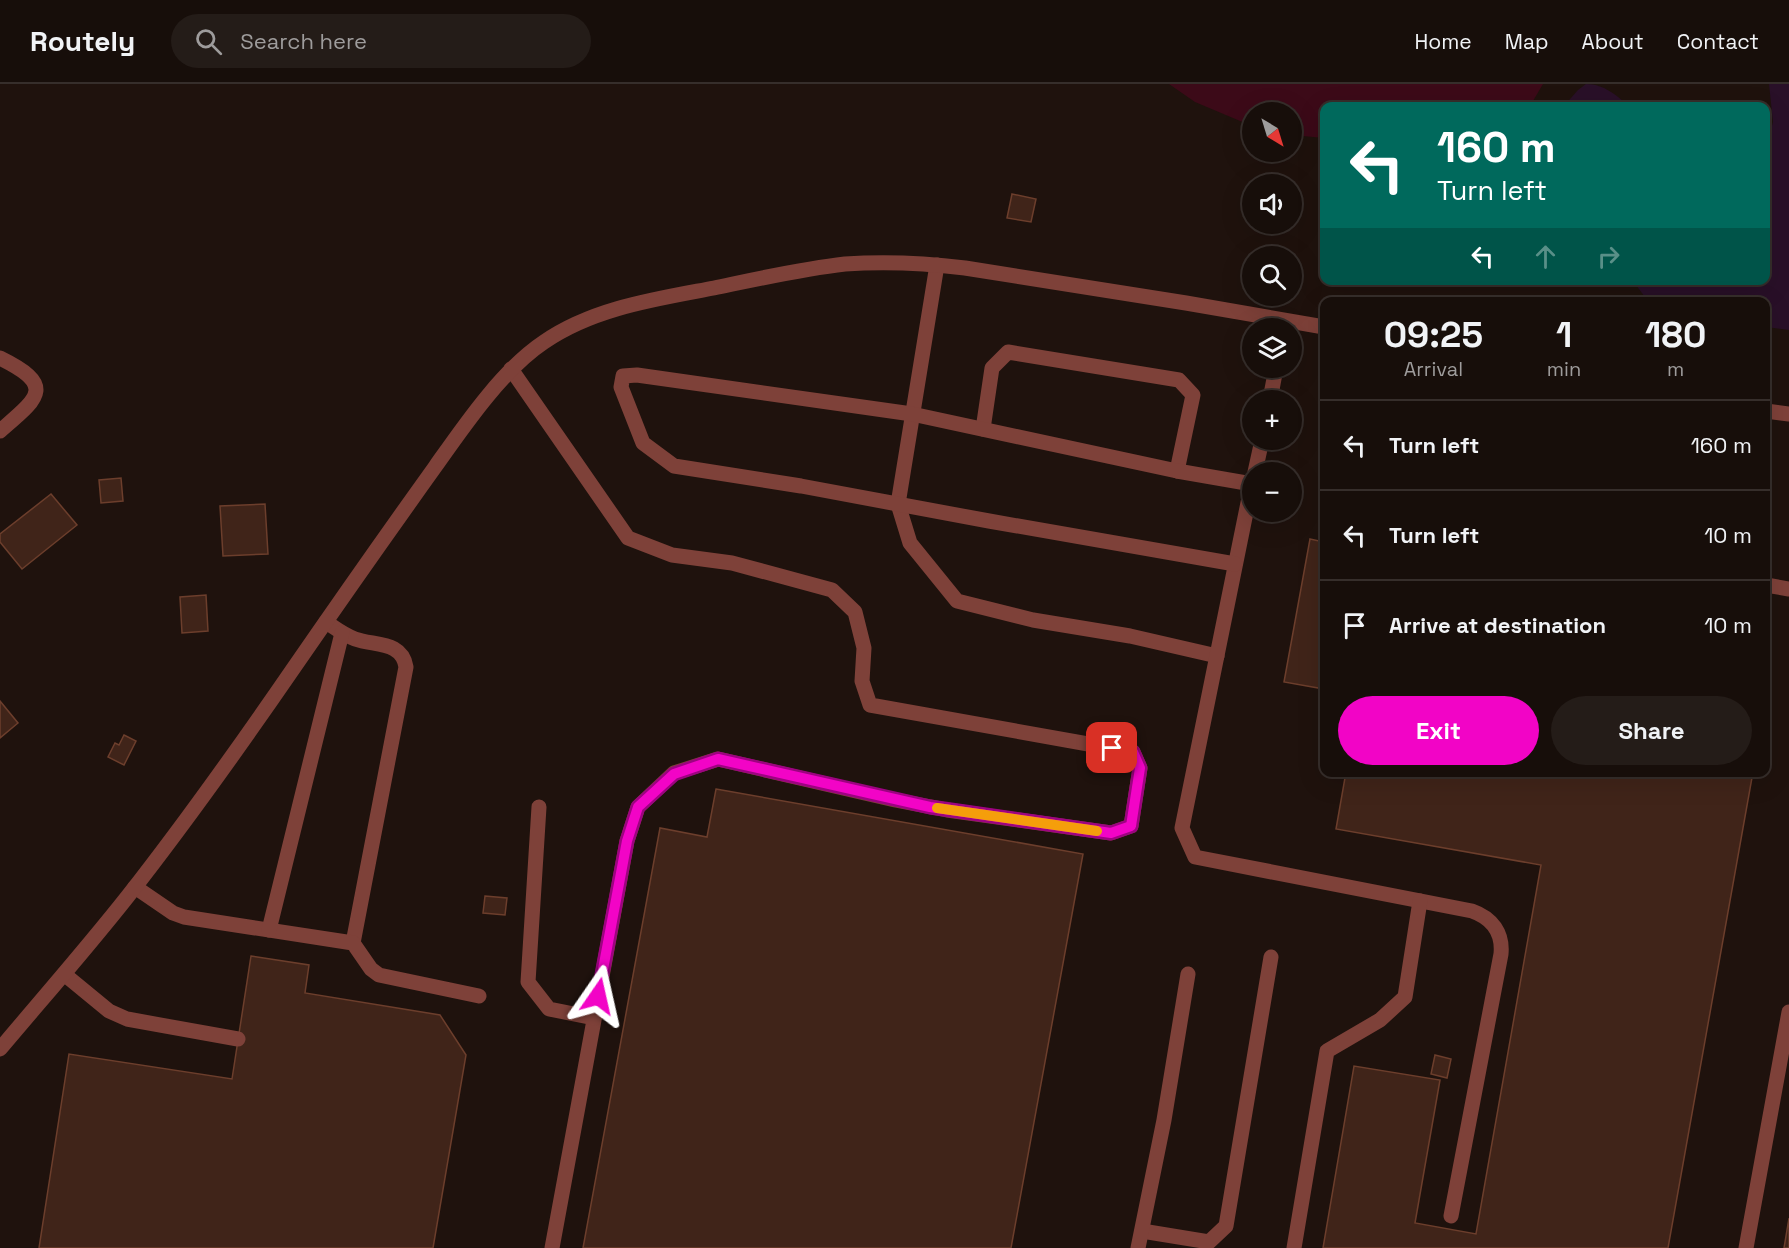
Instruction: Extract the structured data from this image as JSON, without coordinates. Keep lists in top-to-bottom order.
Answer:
{
  "north": "bottom right",
  "page": {
    "header": "Routely",
    "search": "Search here",
    "nav": [
      "Home",
      "Map",
      "About",
      "Contact"
    ],
    "map_buttons": ["+", "−"],
    "turn": ["160 m", "Turn left"],
    "eta": [
      "09:25",
      "Arrival",
      "1",
      "min",
      "180",
      "m"
    ],
    "list": [
      {
        "name": "Turn left",
        "value": "160 m"
      },
      {
        "name": "Turn left",
        "value": "10 m"
      },
      {
        "name": "Arrive at destination",
        "value": "10 m"
      }
    ],
    "buttons": ["Exit", "Share"]
  }
}
